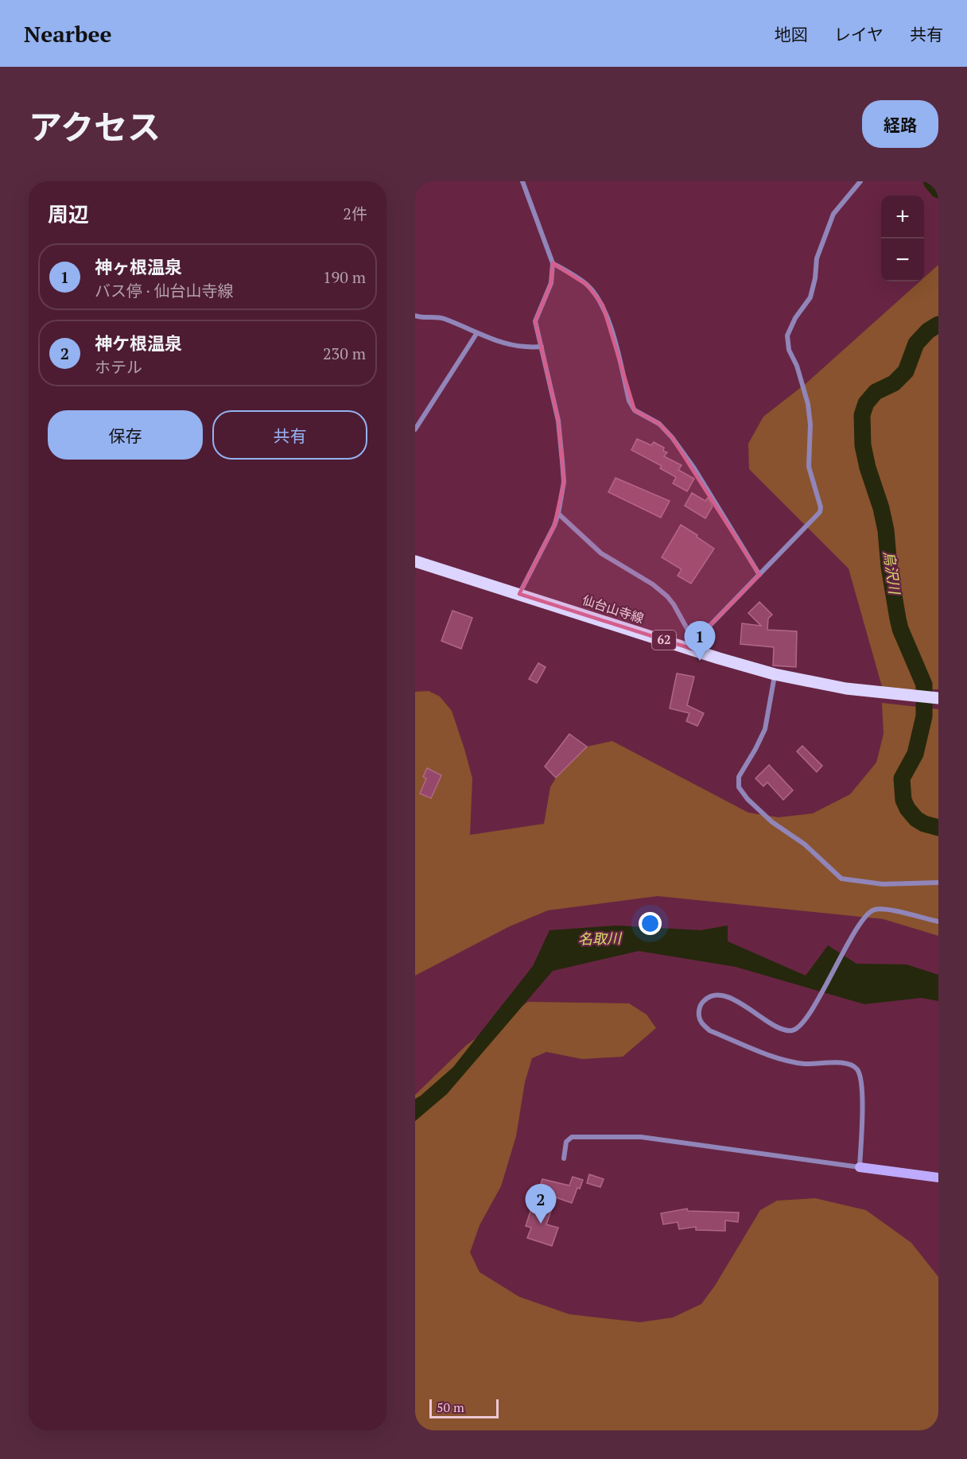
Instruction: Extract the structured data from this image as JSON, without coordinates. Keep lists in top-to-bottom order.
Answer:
{
  "streets": {
    "main road": ["仙台山寺線", "62"]
  },
  "water": ["烏沢川", "名取川"],
  "scale_bar": "50 m",
  "page": {
    "header": "Nearbee",
    "nav": ["地図", "レイヤ", "共有"],
    "title": "アクセス",
    "buttons": [
      "経路",
      ["保存", "共有"]
    ],
    "heading": ["周辺", "2件"],
    "map_buttons": ["+", "−"],
    "list": [
      {
        "mark": "1",
        "name": "神ヶ根温泉",
        "note": "バス停 · 仙台山寺線",
        "value": "190 m"
      },
      {
        "mark": "2",
        "name": "神ケ根温泉",
        "note": "ホテル",
        "value": "230 m"
      }
    ],
    "pins": ["1", "2"],
    "scale": "50 m"
  }
}
